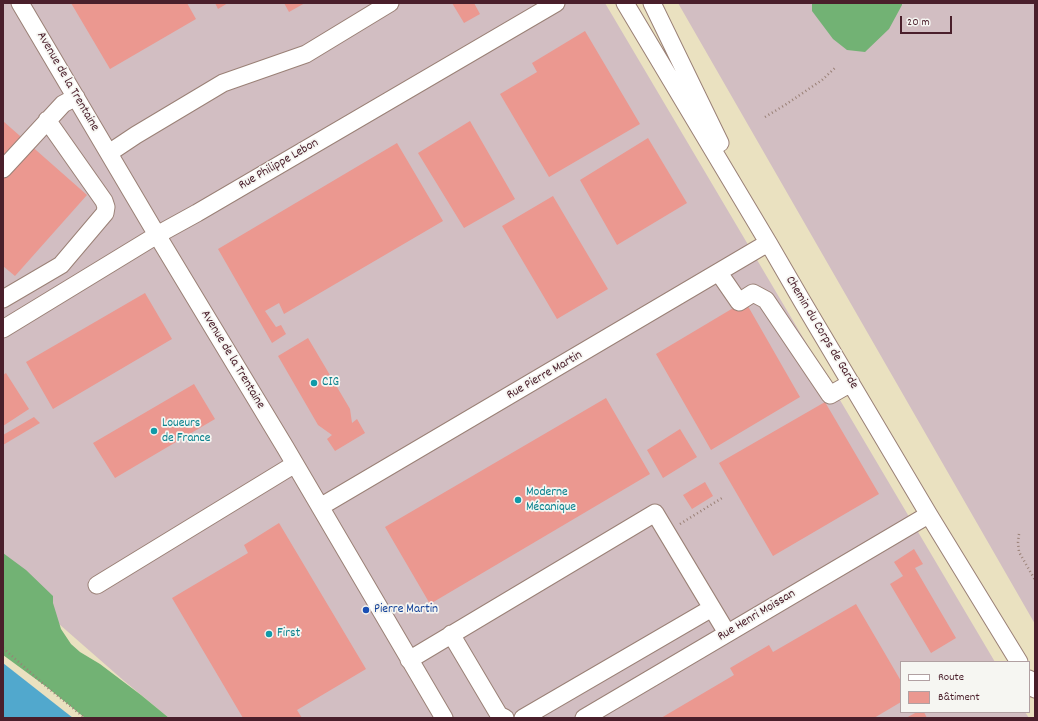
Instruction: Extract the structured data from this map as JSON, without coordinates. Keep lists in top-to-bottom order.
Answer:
{
  "streets": {
    "street": [
      "Avenue de la Trentaine",
      "Rue Philippe Lebon",
      "Chemin du Corps de Garde",
      "Rue Pierre Martin",
      "Rue Henri Moissan"
    ]
  },
  "crossings": [
    ["Avenue de la Trentaine", "Rue Philippe Lebon"],
    ["Avenue de la Trentaine", "Rue Pierre Martin"],
    ["Chemin du Corps de Garde", "Rue Pierre Martin"],
    ["Chemin du Corps de Garde", "Rue Henri Moissan"]
  ],
  "places": [
    "CIG",
    "Loueurs de France",
    "Moderne Mécanique",
    "Pierre Martin",
    "First"
  ],
  "legend": ["Route", "Bâtiment"],
  "scale_bar": "20 m"
}
